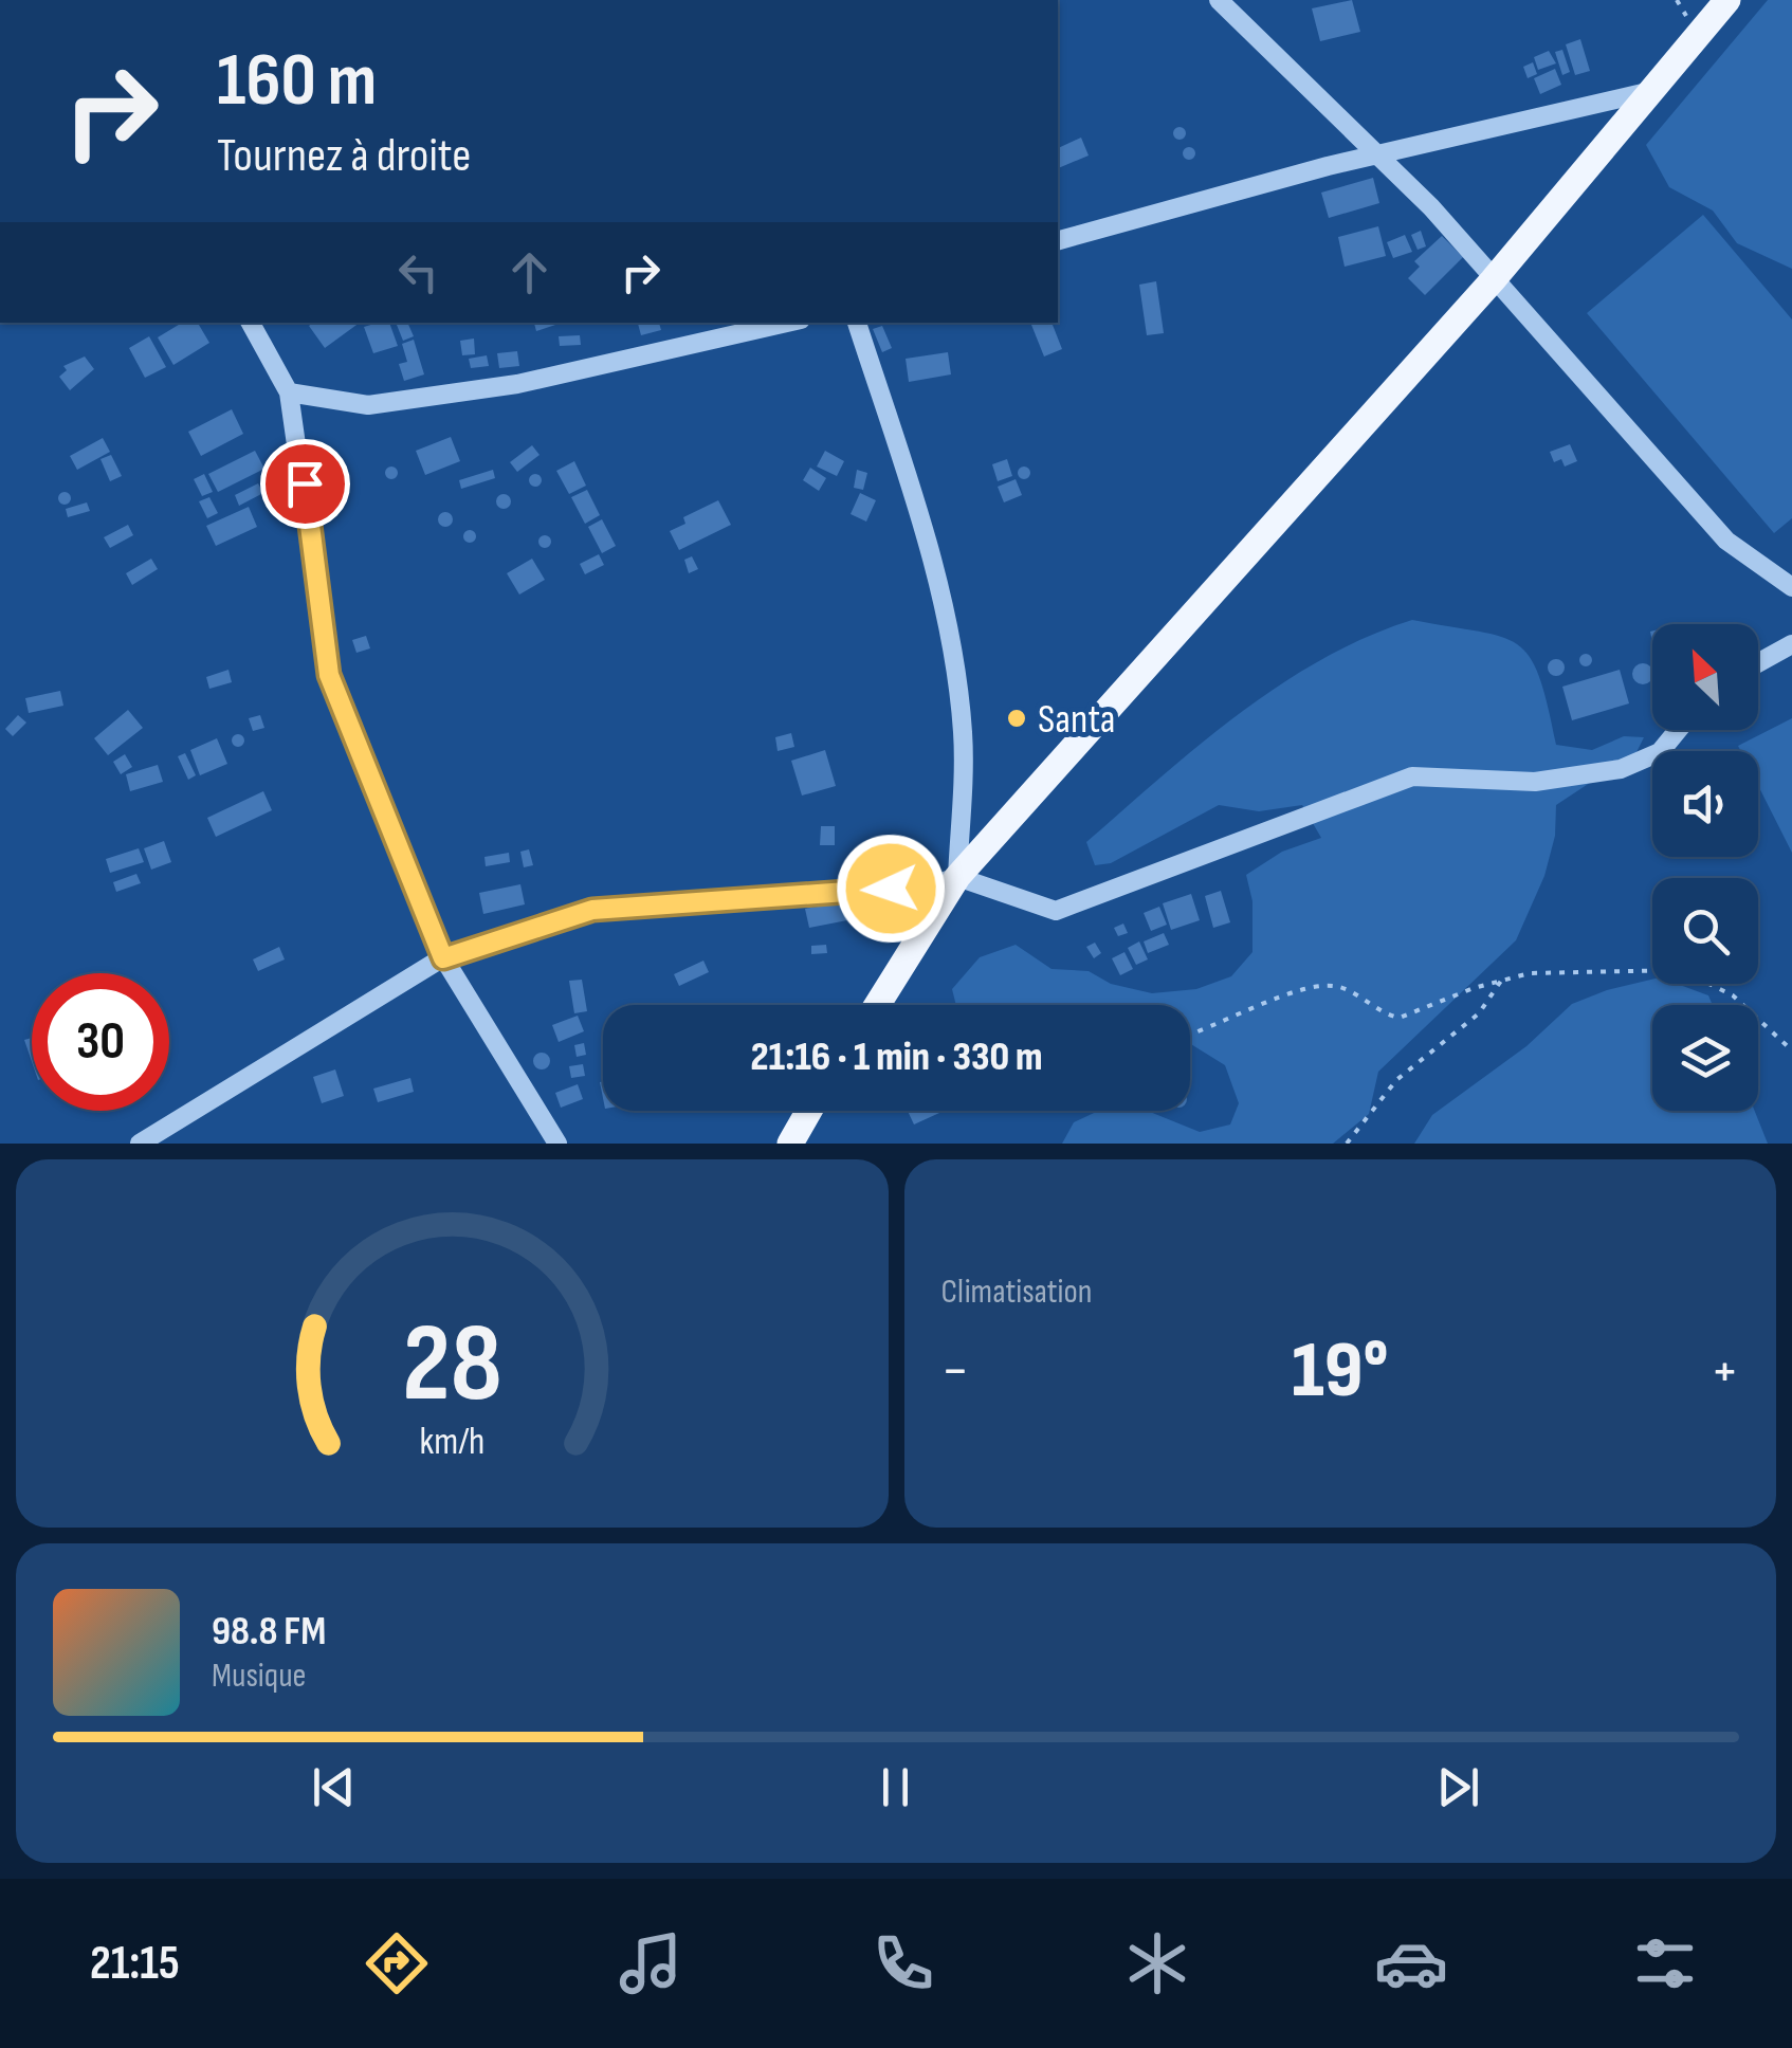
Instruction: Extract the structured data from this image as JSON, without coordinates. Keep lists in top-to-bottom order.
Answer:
{
  "places": ["Santa"],
  "north": "top left",
  "page": {
    "turn": ["160 m", "Tournez à droite"],
    "limit": "30",
    "trip": "21:16 · 1 min · 330 m",
    "tile": "Climatisation",
    "heat": ["−", "19°", "+"],
    "song": ["98.8 FM", "Musique"],
    "tabs": "21:15",
    "gauge": ["28", "km/h"]
  }
}
